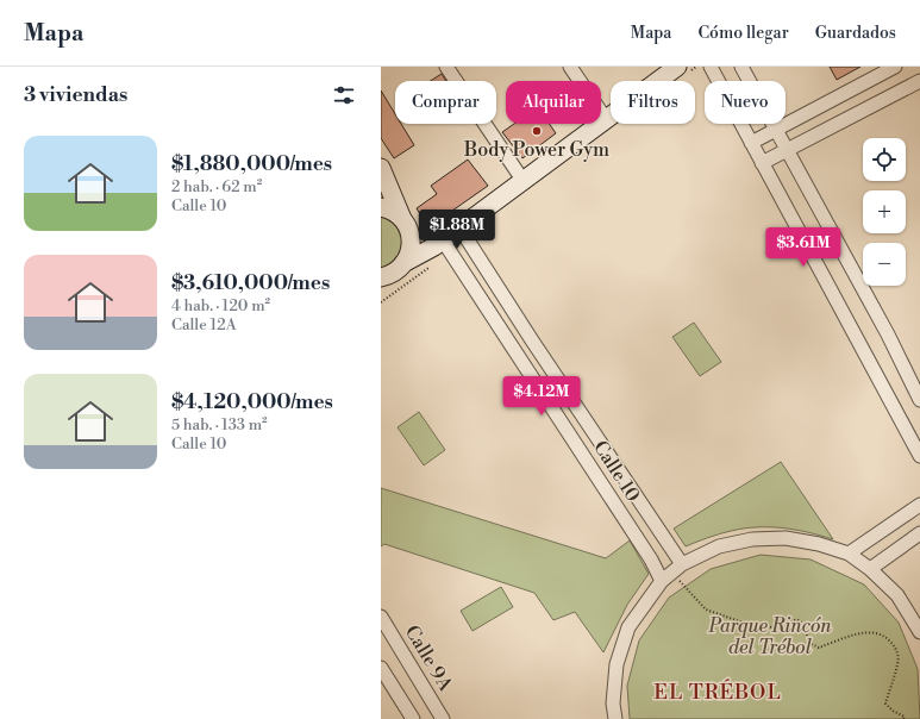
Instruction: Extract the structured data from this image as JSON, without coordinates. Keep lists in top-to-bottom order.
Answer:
{
  "streets": {
    "street": ["Calle 10", "Calle 9A"]
  },
  "districts": ["EL TRÉBOL"],
  "parks": ["Parque Rincón del Trébol"],
  "places": ["Body Power Gym"],
  "page": {
    "header": "Mapa",
    "nav": ["Mapa", "Cómo llegar", "Guardados"],
    "heading": "3 viviendas",
    "chip": [
      "Comprar",
      "Alquilar",
      "Filtros",
      "Nuevo"
    ],
    "list": [
      {
        "name": "$1,880,000/mes",
        "note": "2 hab. · 62 m² · Calle 10"
      },
      {
        "name": "$3,610,000/mes",
        "note": "4 hab. · 120 m² · Calle 12A"
      },
      {
        "name": "$4,120,000/mes",
        "note": "5 hab. · 133 m² · Calle 10"
      }
    ],
    "map_buttons": ["+", "−"],
    "price": ["$1.88M", "$3.61M", "$4.12M"]
  }
}
